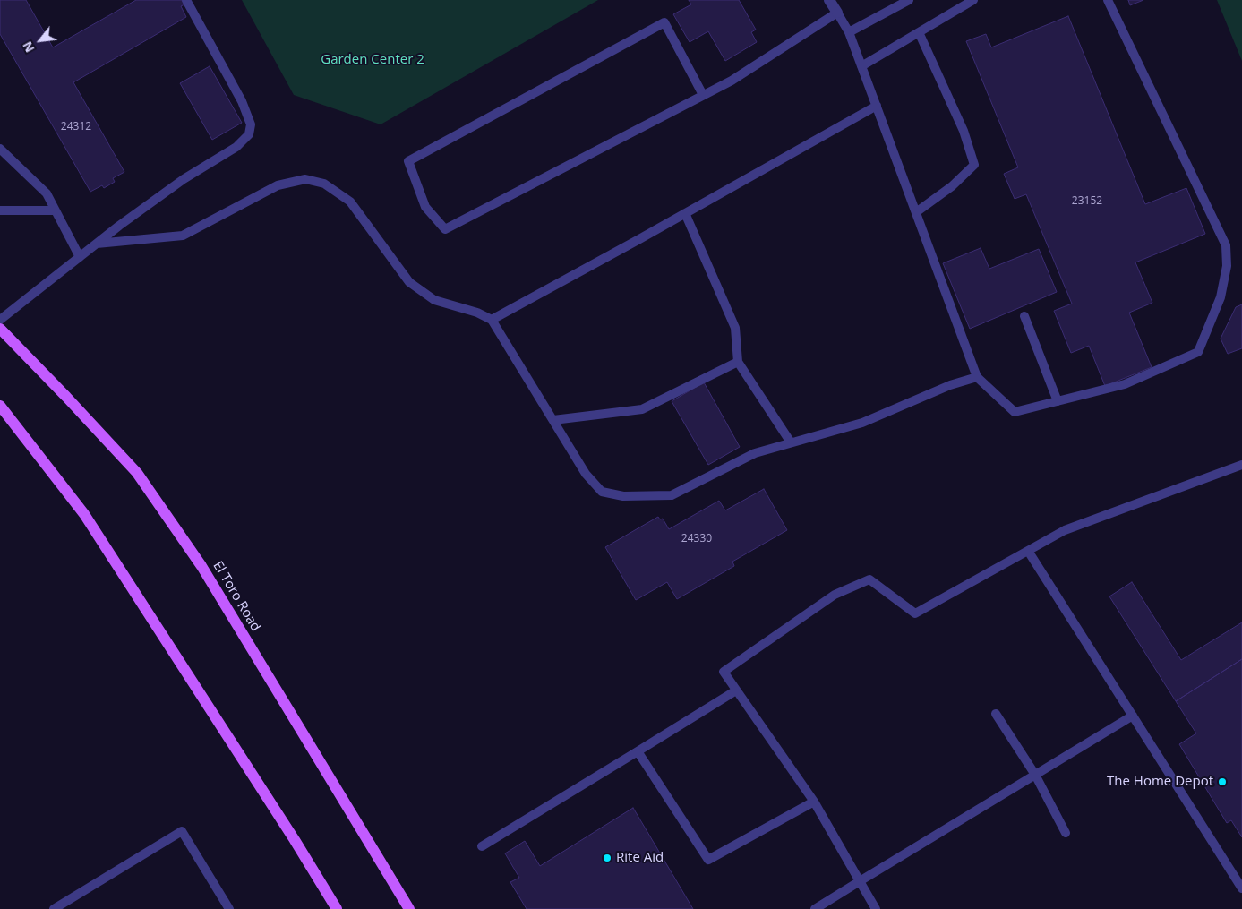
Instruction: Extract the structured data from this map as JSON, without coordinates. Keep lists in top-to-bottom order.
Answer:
{
  "streets": {
    "main road": ["El Toro Road"]
  },
  "parks": ["Garden Center 2"],
  "places": ["The Home Depot", "Rite Aid"],
  "house_numbers": ["24312", "23152", "24330"],
  "north": "bottom left"
}
